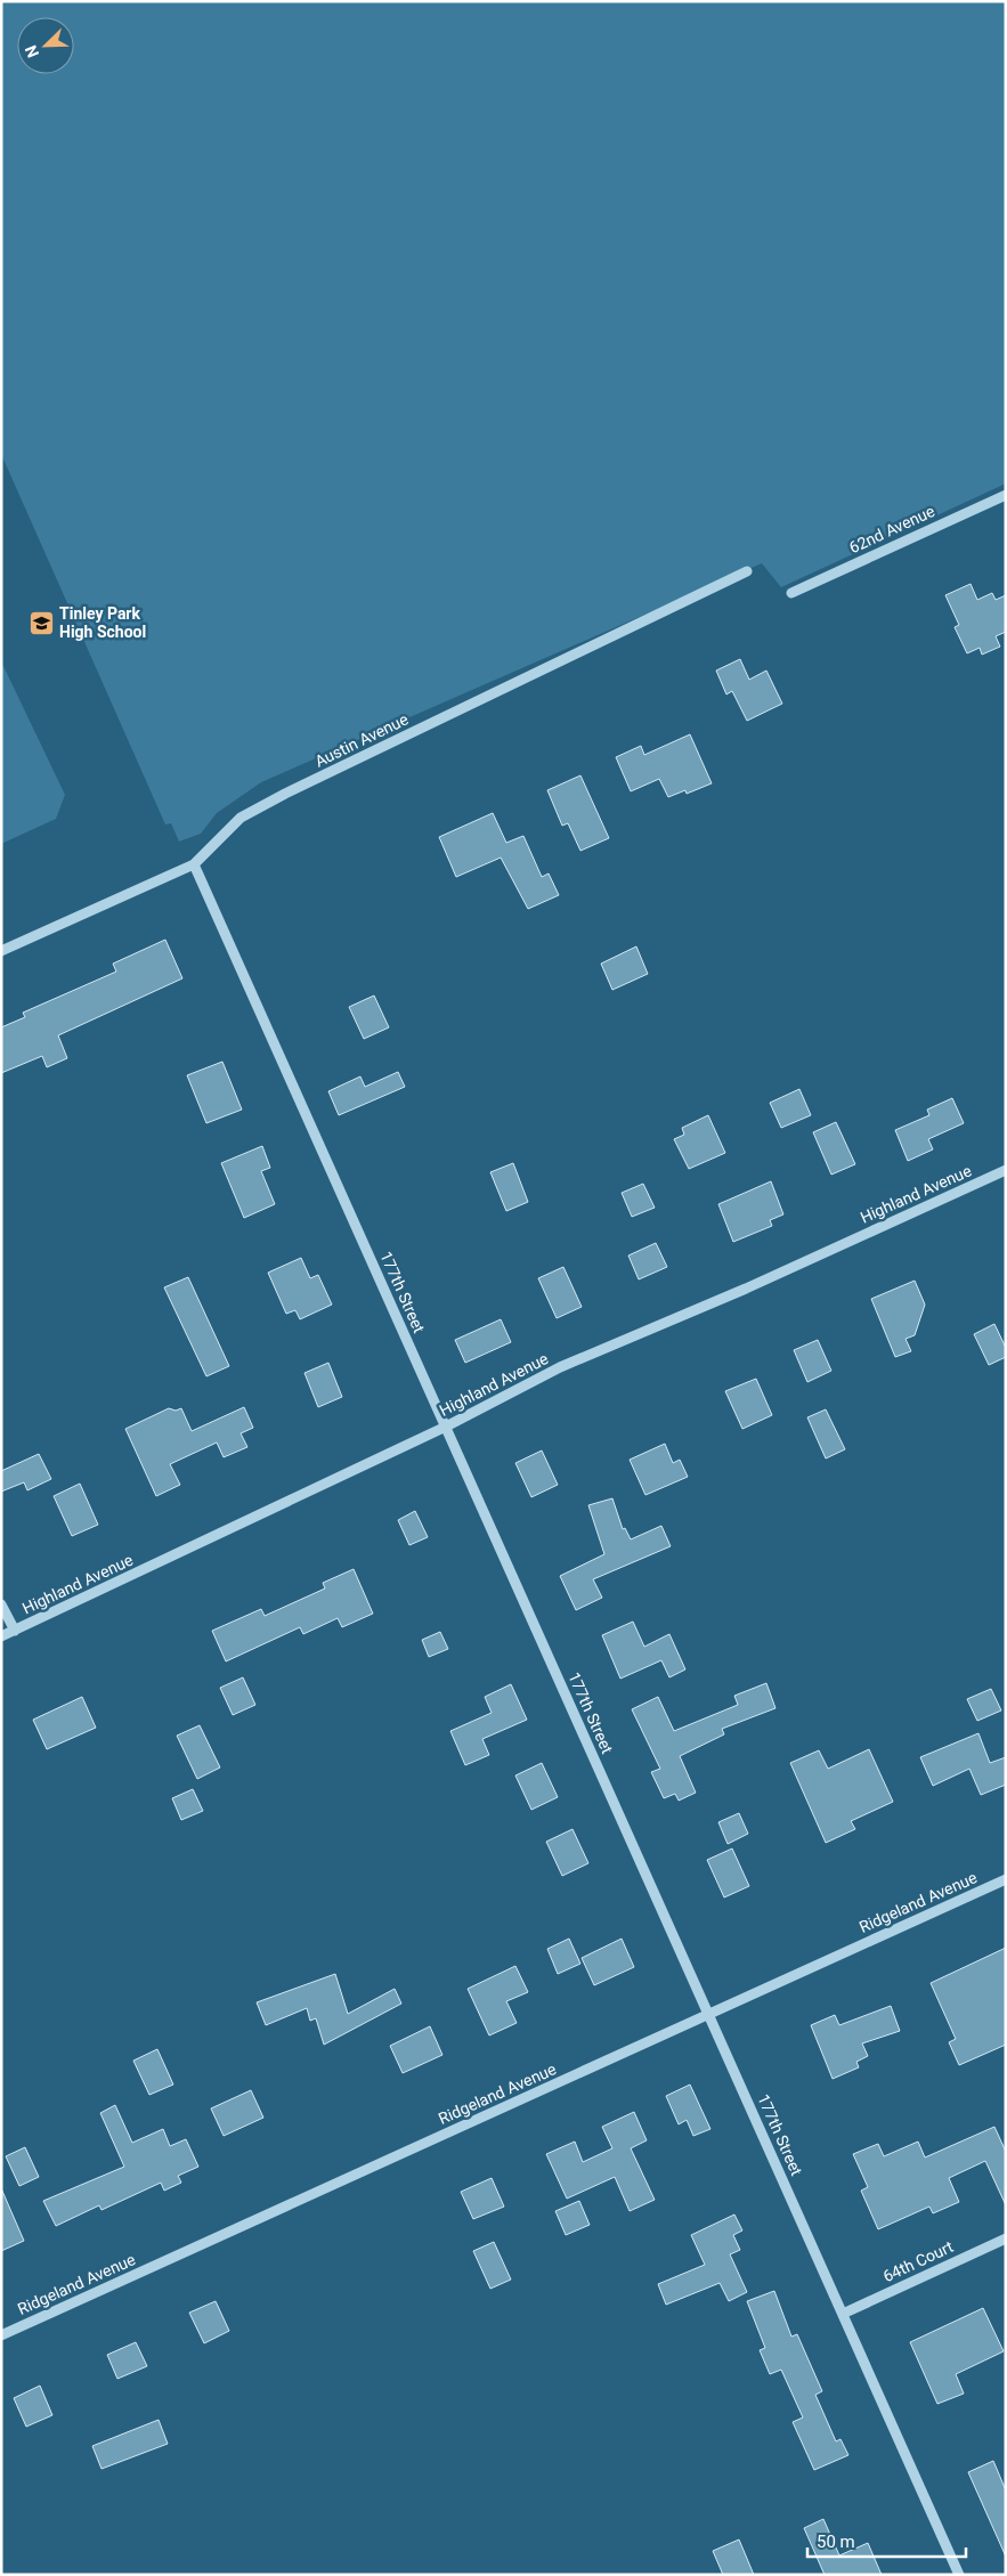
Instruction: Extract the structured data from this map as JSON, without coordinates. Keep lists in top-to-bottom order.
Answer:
{
  "streets": {
    "street": [
      "62nd Avenue",
      "Austin Avenue",
      "Highland Avenue",
      "177th Street",
      "Ridgeland Avenue",
      "64th Court"
    ]
  },
  "crossings": [
    ["Austin Avenue", "177th Street"],
    ["Highland Avenue", "177th Street"],
    ["177th Street", "Ridgeland Avenue"],
    ["177th Street", "64th Court"]
  ],
  "places": {
    "school or university": ["Tinley Park High School"]
  },
  "scale_bar": "50 m",
  "north": "bottom left"
}
